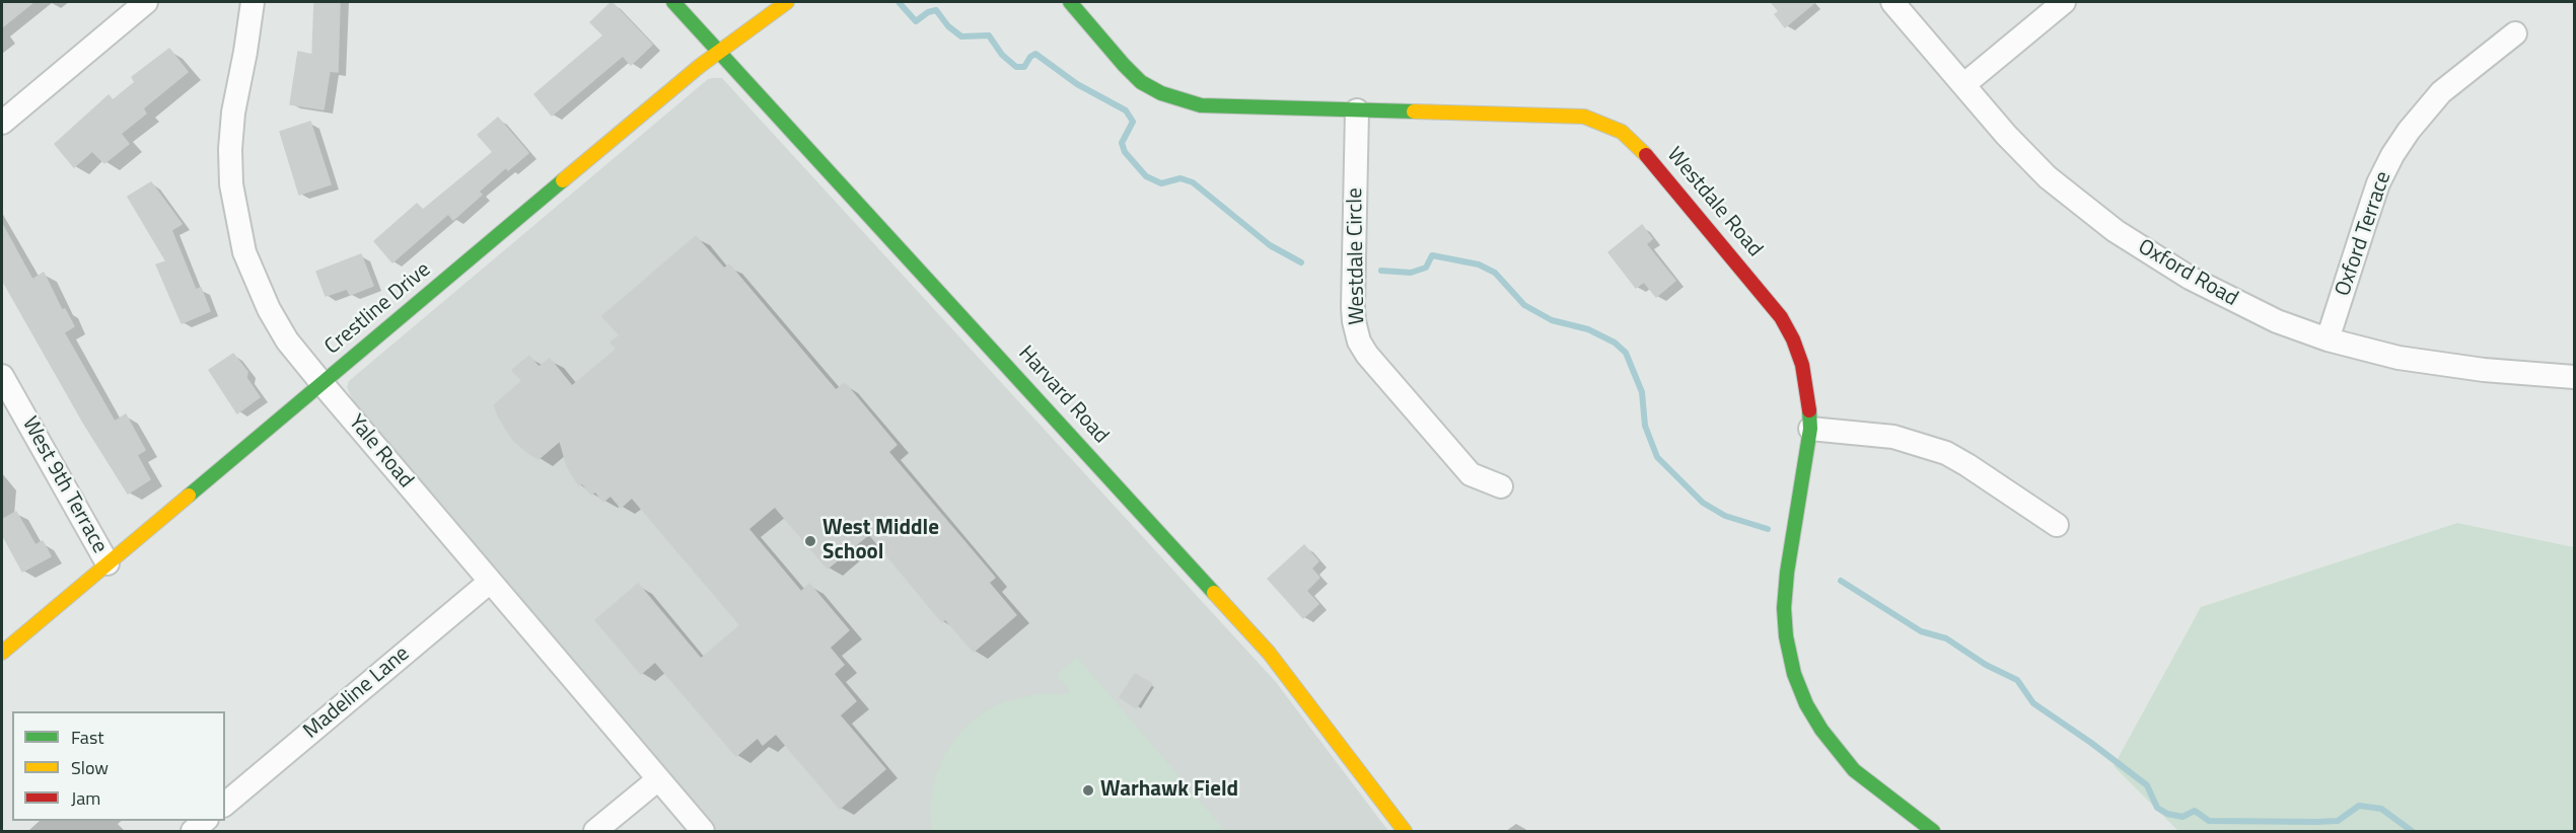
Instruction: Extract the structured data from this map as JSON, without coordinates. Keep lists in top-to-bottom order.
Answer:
{
  "streets": {
    "street": [
      "Westdale Road",
      "Oxford Terrace",
      "Westdale Circle",
      "Oxford Road",
      "Crestline Drive",
      "Harvard Road",
      "Yale Road",
      "West 9th Terrace",
      "Madeline Lane"
    ]
  },
  "crossings": [
    ["Westdale Road", "Westdale Circle"],
    ["Oxford Terrace", "Oxford Road"],
    ["Crestline Drive", "Harvard Road"],
    ["Crestline Drive", "Yale Road"],
    ["Crestline Drive", "West 9th Terrace"],
    ["Yale Road", "Madeline Lane"]
  ],
  "places": ["West Middle School", "Warhawk Field"],
  "legend": ["Fast", "Slow", "Jam"]
}
